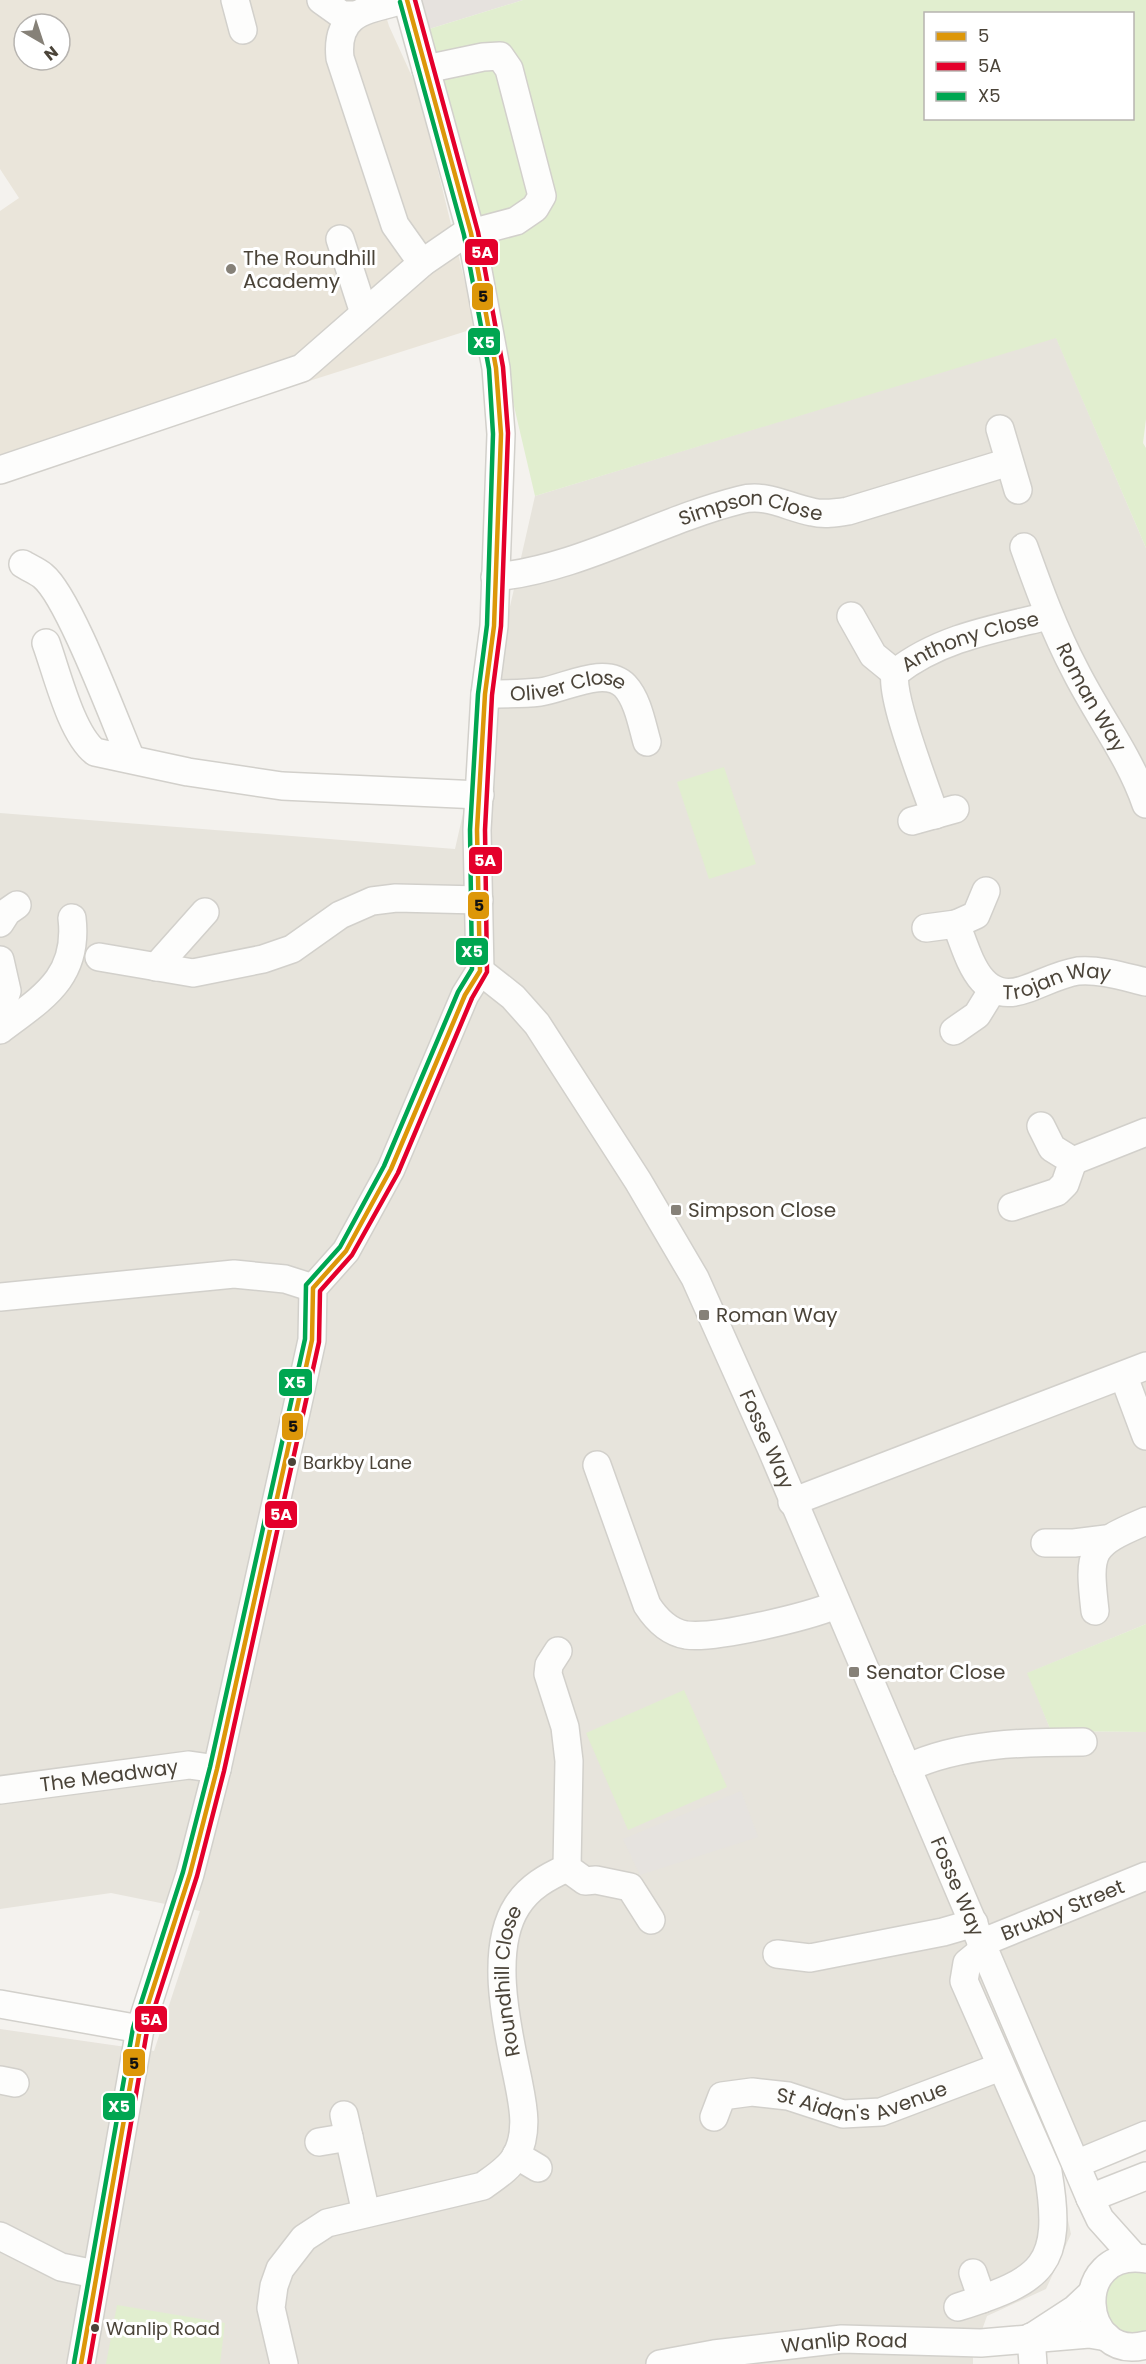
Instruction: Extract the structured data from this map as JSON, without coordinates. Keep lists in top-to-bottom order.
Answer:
{
  "streets": {
    "street": [
      "Simpson Close",
      "Anthony Close",
      "Oliver Close",
      "Roman Way",
      "Trojan Way",
      "Fosse Way",
      "The Meadway",
      "Bruxby Street",
      "Roundhill Close",
      "St Aidan's Avenue",
      "Wanlip Road"
    ]
  },
  "crossings": [
    ["Anthony Close", "Roman Way"],
    ["Fosse Way", "Bruxby Street"],
    ["Fosse Way", "St Aidan's Avenue"],
    ["Fosse Way", "Wanlip Road"]
  ],
  "places": {
    "other": ["The Roundhill Academy", "Barkby Lane", "Wanlip Road"],
    "transit": ["Simpson Close", "Roman Way", "Senator Close"]
  },
  "lines": ["transit line 5", "transit line 5A", "transit line X5"],
  "legend": ["5", "5A", "X5"],
  "north": "bottom right"
}
